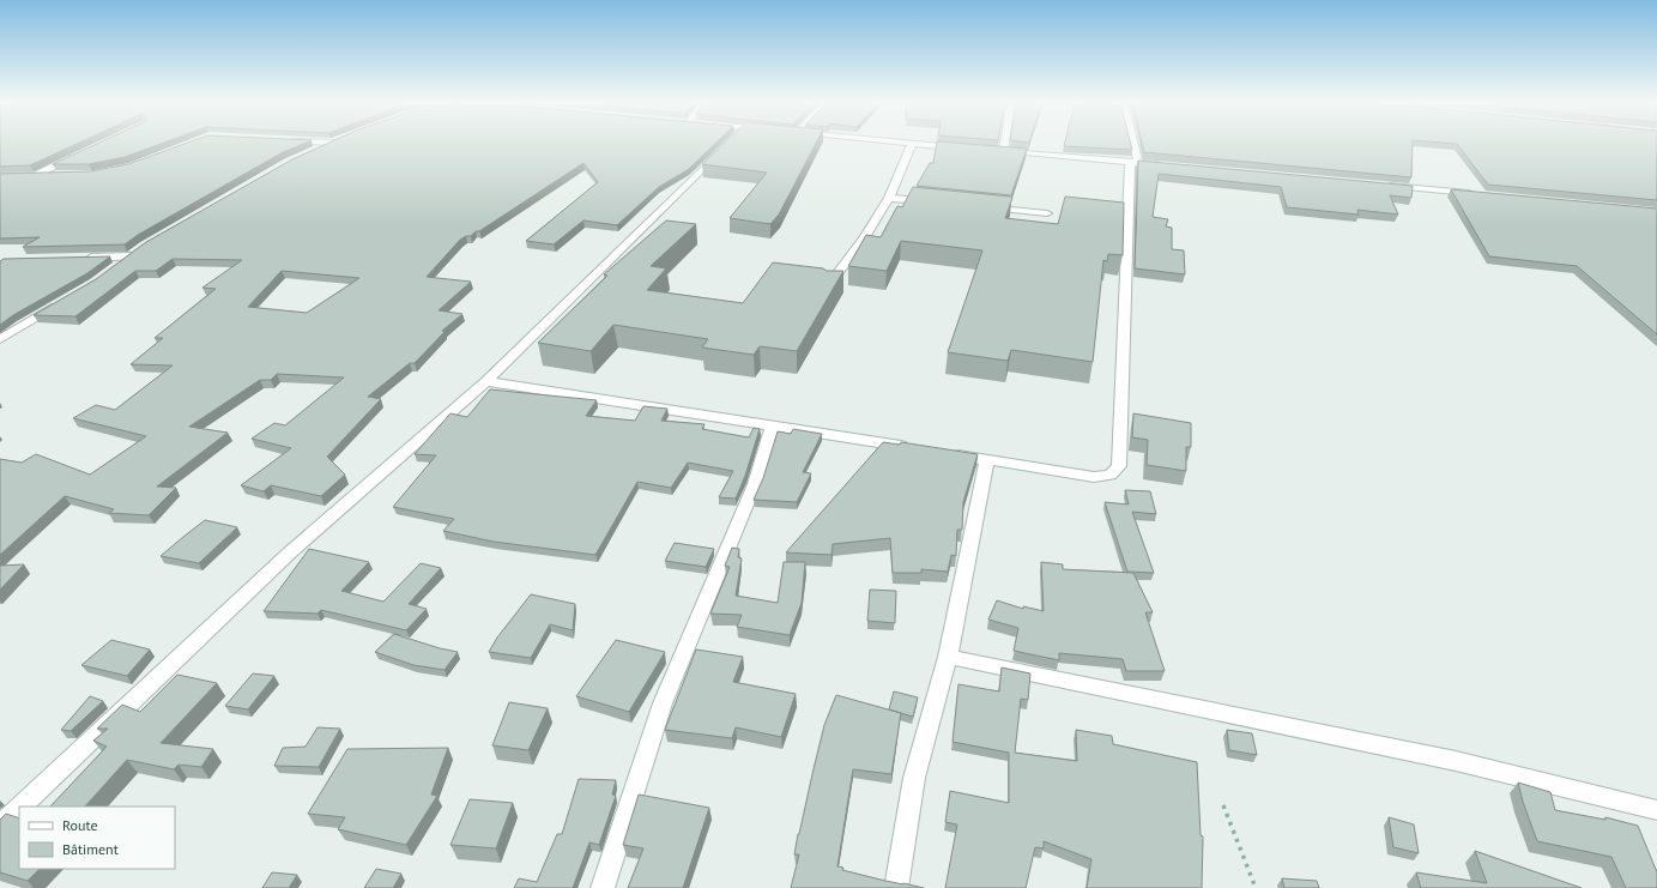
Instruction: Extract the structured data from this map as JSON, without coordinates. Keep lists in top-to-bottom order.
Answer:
{
  "legend": ["Route", "Bâtiment"]
}
